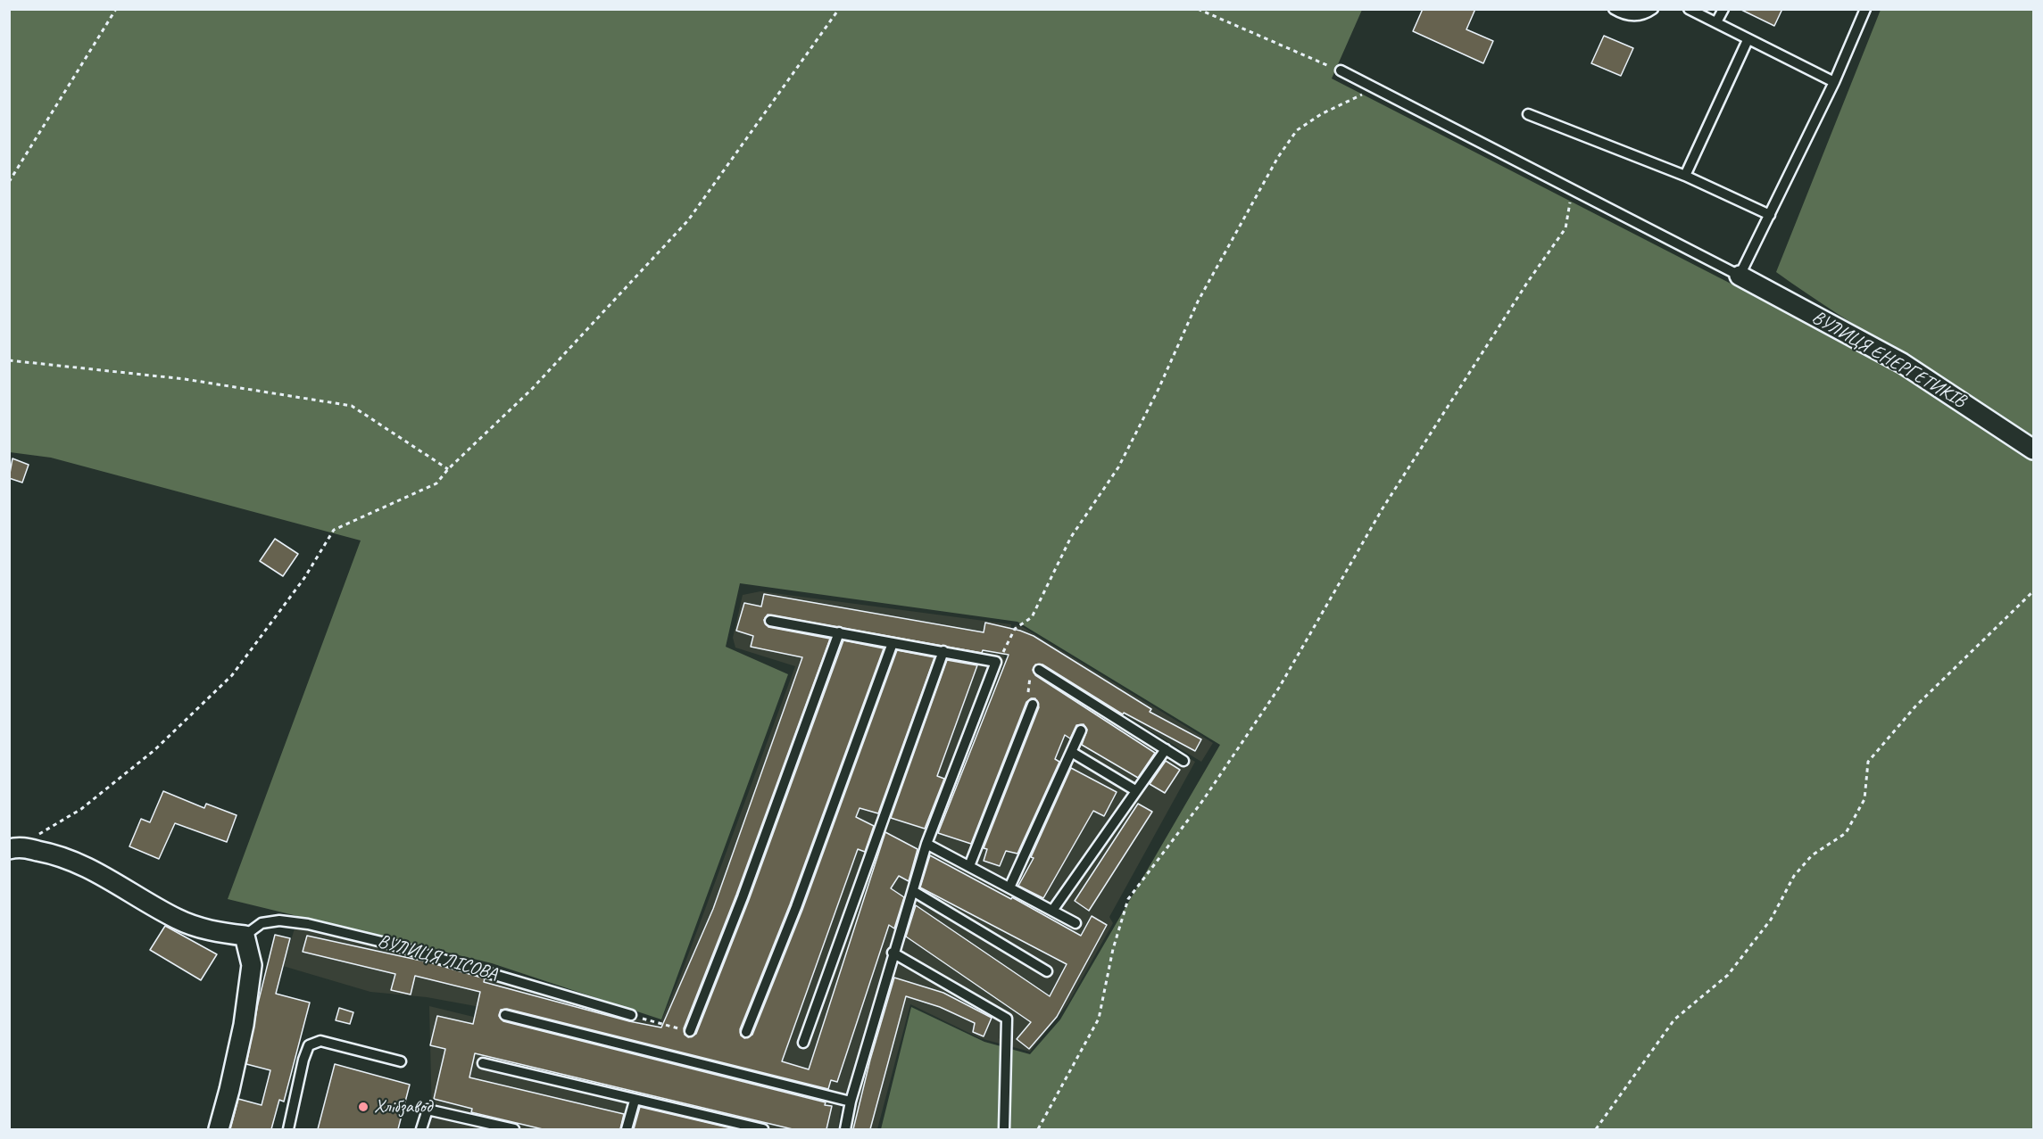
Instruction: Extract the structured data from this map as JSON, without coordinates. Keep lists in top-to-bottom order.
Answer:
{
  "streets": {
    "street": ["ВУЛИЦЯ ЕНЕРГЕТИКІВ"],
    "lane": ["ВУЛИЦЯ ЛІСОВА"]
  },
  "places": ["Хлібзавод"]
}
